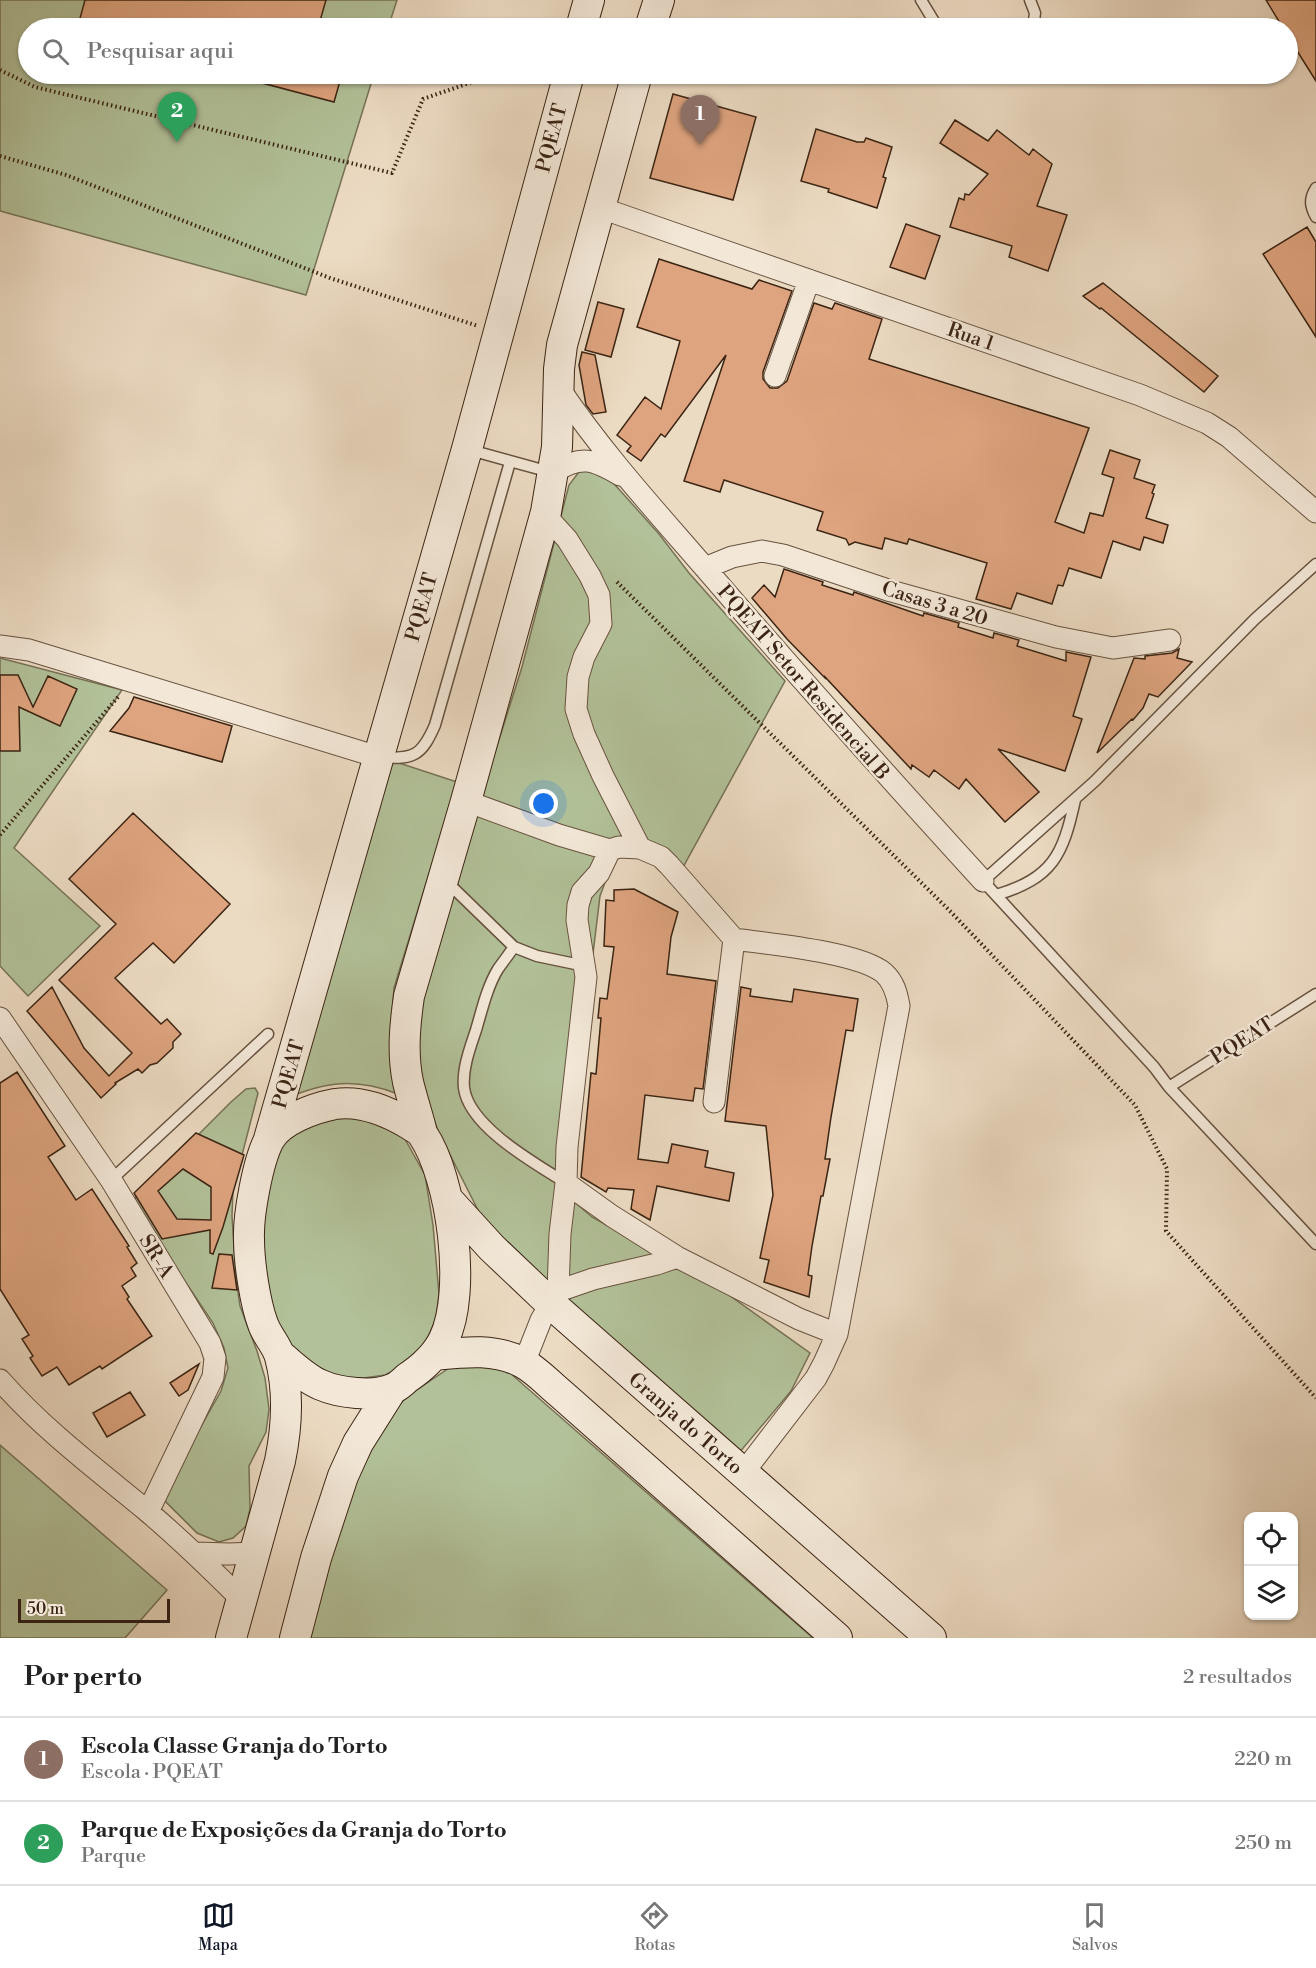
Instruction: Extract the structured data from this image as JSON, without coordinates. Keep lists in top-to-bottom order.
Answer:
{
  "streets": {
    "street": [
      "PQEAT",
      "Rua 1",
      "Casas 3 a 20",
      "PQEAT Setor Residencial B",
      "SR-A",
      "Granja do Torto"
    ]
  },
  "crossings": [
    ["PQEAT", "PQEAT Setor Residencial B"],
    ["Casas 3 a 20", "PQEAT Setor Residencial B"]
  ],
  "scale_bar": "50 m",
  "page": {
    "search": "Pesquisar aqui",
    "pins": ["2", "1"],
    "scale": "50 m",
    "heading": ["Por perto", "2 resultados"],
    "list": [
      {
        "mark": "1",
        "name": "Escola Classe Granja do Torto",
        "note": "Escola · PQEAT",
        "value": "220 m"
      },
      {
        "mark": "2",
        "name": "Parque de Exposições da Granja do Torto",
        "note": "Parque",
        "value": "250 m"
      }
    ],
    "nav": ["Mapa", "Rotas", "Salvos"]
  }
}
